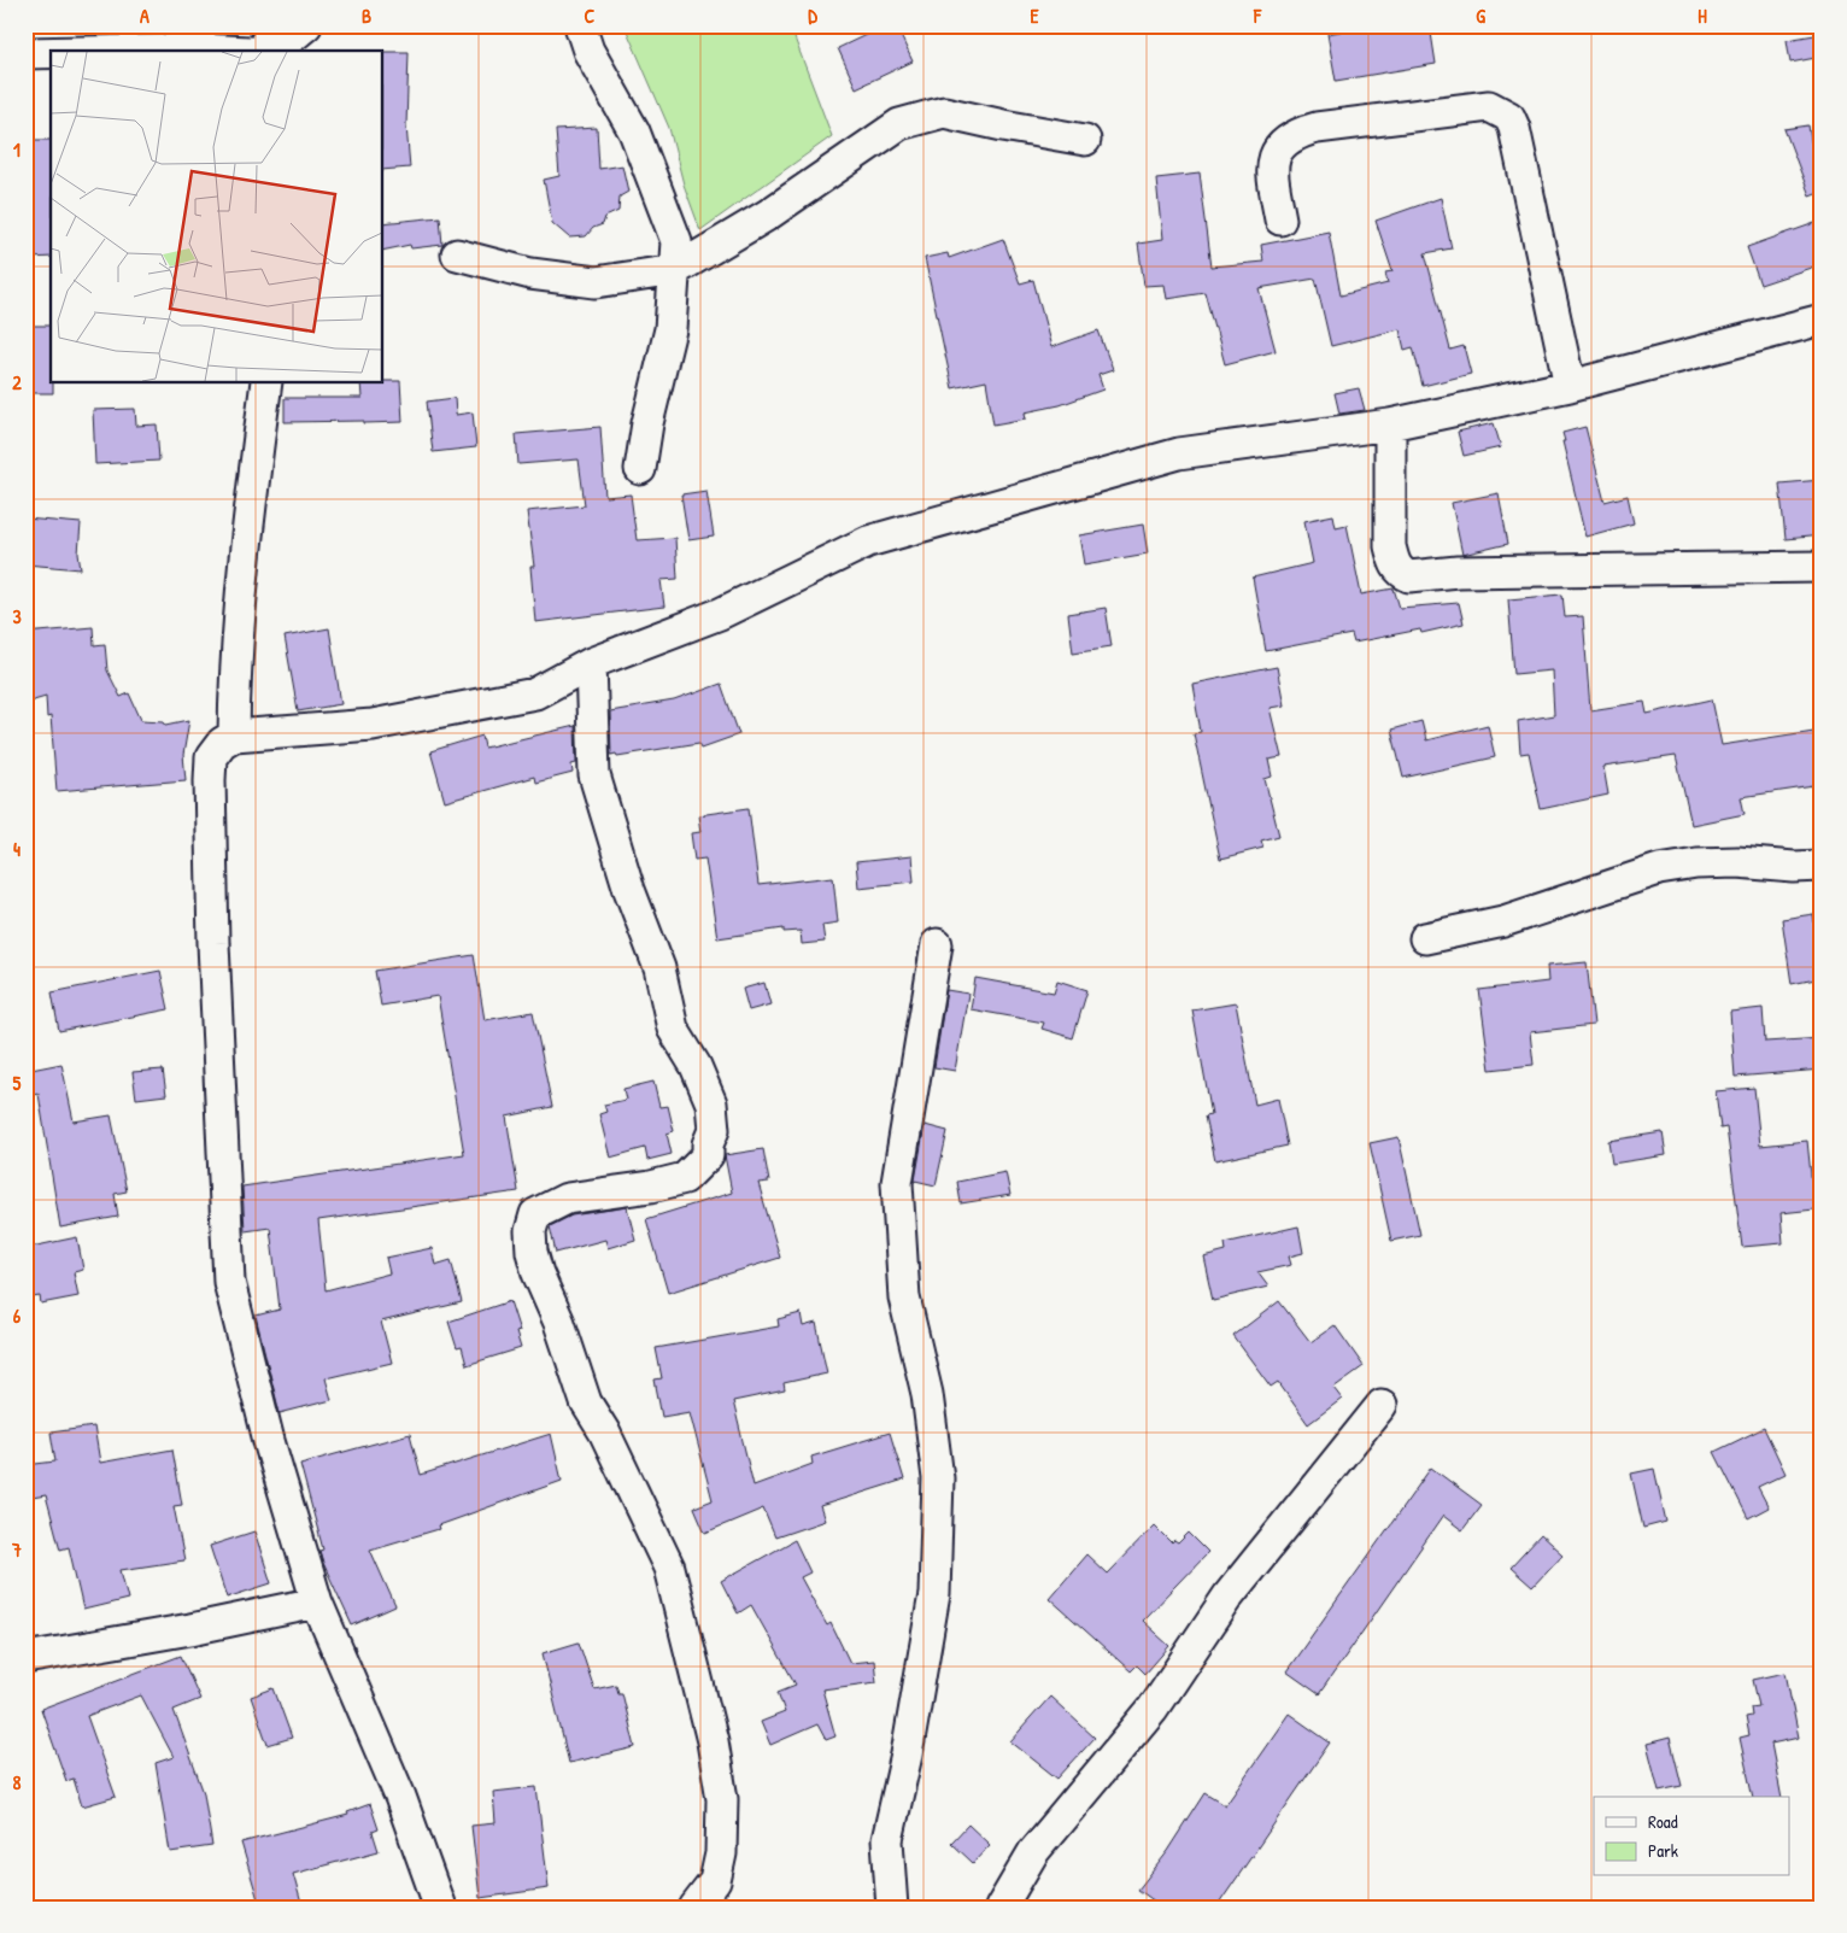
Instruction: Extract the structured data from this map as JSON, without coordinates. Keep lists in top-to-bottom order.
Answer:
{
  "legend": ["Road", "Park"],
  "grid": {
    "columns": [
      "A",
      "B",
      "C",
      "D",
      "E",
      "F",
      "G",
      "H"
    ],
    "rows": [
      "1",
      "2",
      "3",
      "4",
      "5",
      "6",
      "7",
      "8"
    ]
  }
}
